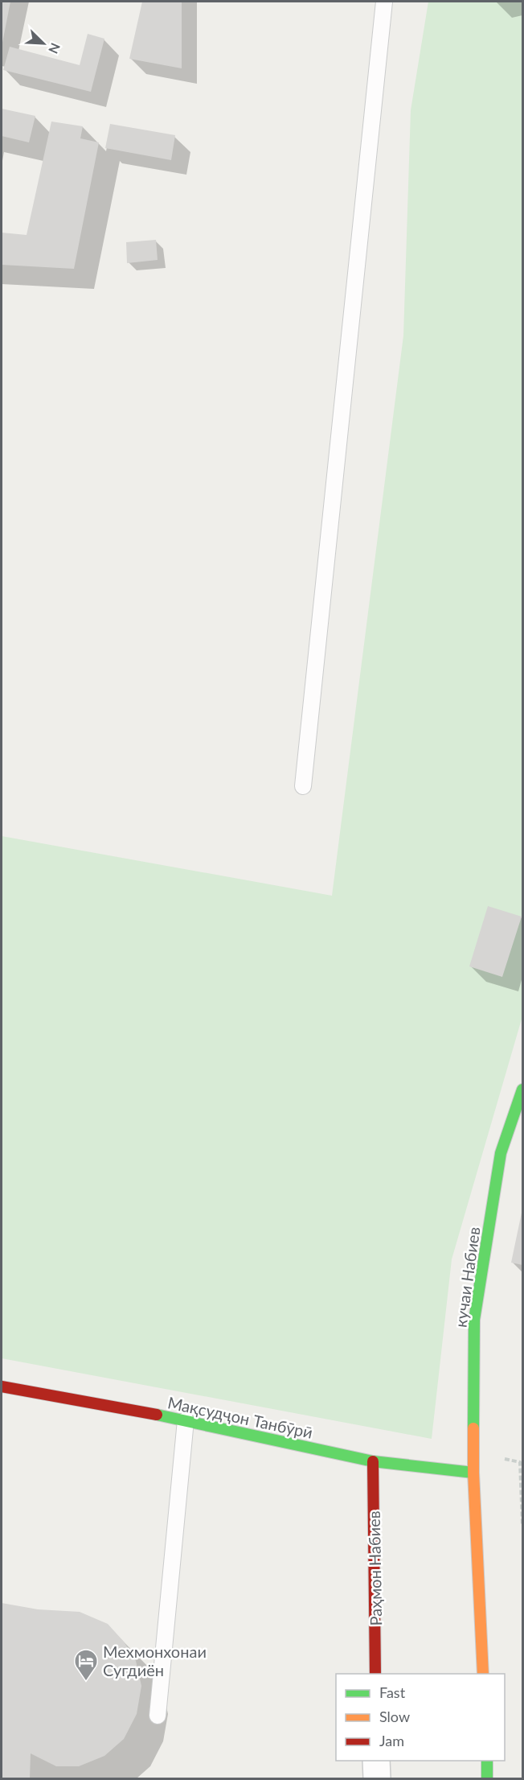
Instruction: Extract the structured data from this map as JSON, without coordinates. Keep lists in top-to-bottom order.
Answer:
{
  "streets": {
    "main road": ["кучаи Набиев", "Мақсудҷон Танбӯрӣ", "Раҳмон Набиев"]
  },
  "crossings": [
    ["кучаи Набиев", "Мақсудҷон Танбӯрӣ"],
    ["Мақсудҷон Танбӯрӣ", "Раҳмон Набиев"]
  ],
  "places": {
    "hotel": ["Мехмонхонаи Сугдиён"]
  },
  "legend": ["Fast", "Slow", "Jam"],
  "north": "bottom right"
}
